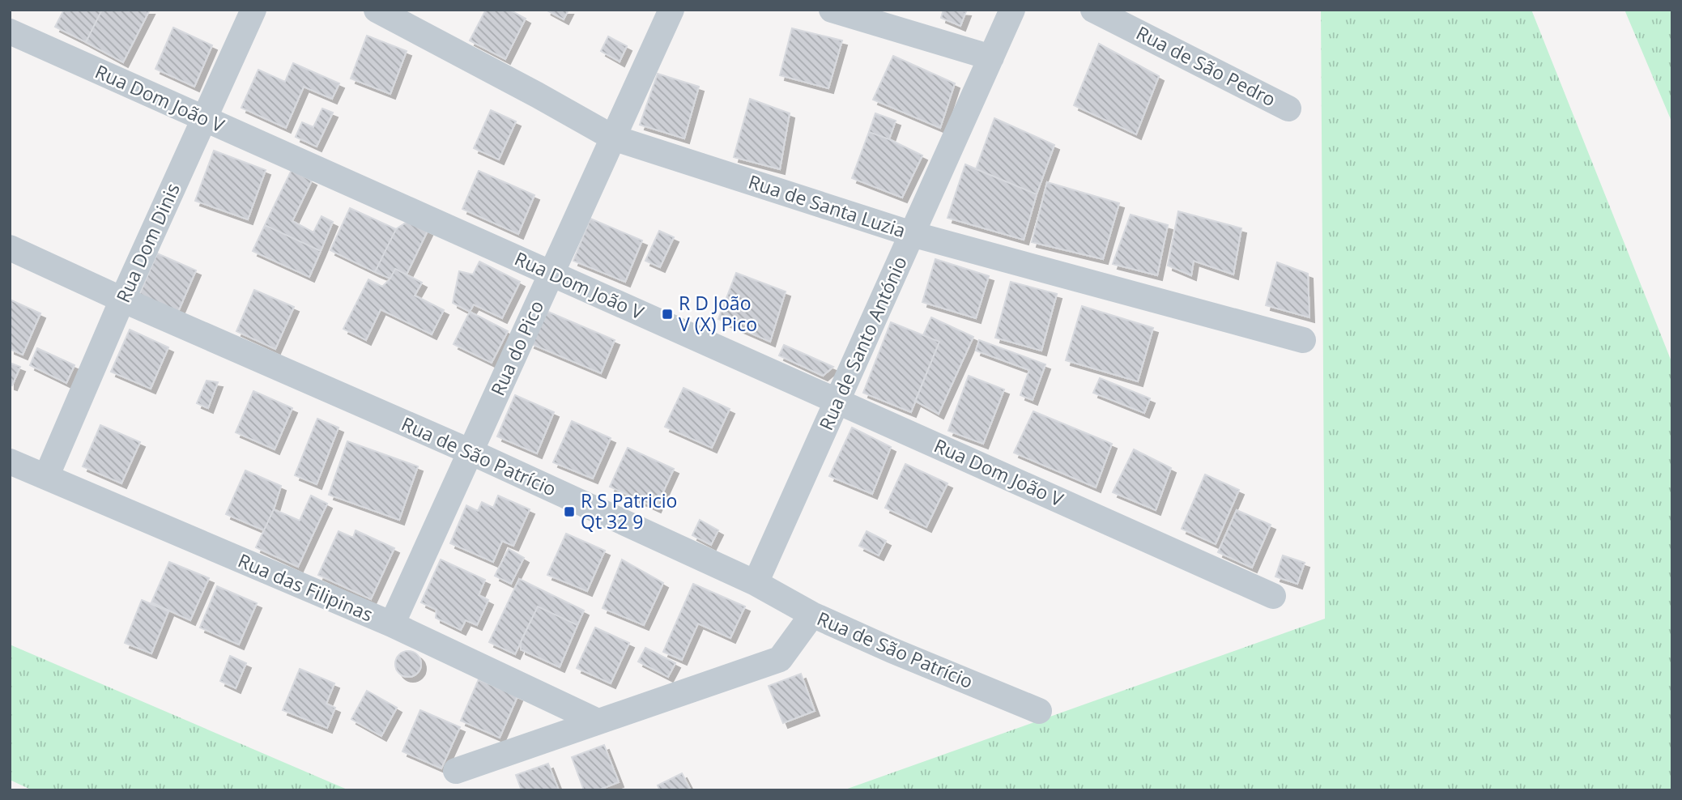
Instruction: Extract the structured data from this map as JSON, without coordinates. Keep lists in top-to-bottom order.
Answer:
{
  "streets": {
    "street": [
      "Rua de São Pedro",
      "Rua Dom João V",
      "Rua de Santa Luzia",
      "Rua Dom Dinis",
      "Rua de Santo António",
      "Rua do Pico",
      "Rua de São Patrício",
      "Rua das Filipinas"
    ]
  },
  "crossings": [
    ["Rua Dom João V", "Rua Dom Dinis"],
    ["Rua Dom João V", "Rua de Santo António"],
    ["Rua Dom João V", "Rua do Pico"],
    ["Rua de Santa Luzia", "Rua de Santo António"],
    ["Rua de Santa Luzia", "Rua do Pico"],
    ["Rua Dom Dinis", "Rua de São Patrício"],
    ["Rua Dom Dinis", "Rua das Filipinas"],
    ["Rua de Santo António", "Rua de São Patrício"],
    ["Rua do Pico", "Rua de São Patrício"],
    ["Rua do Pico", "Rua das Filipinas"]
  ],
  "places": {
    "transit": ["R D João V (X) Pico", "R S Patricio Qt 32 9"]
  }
}
